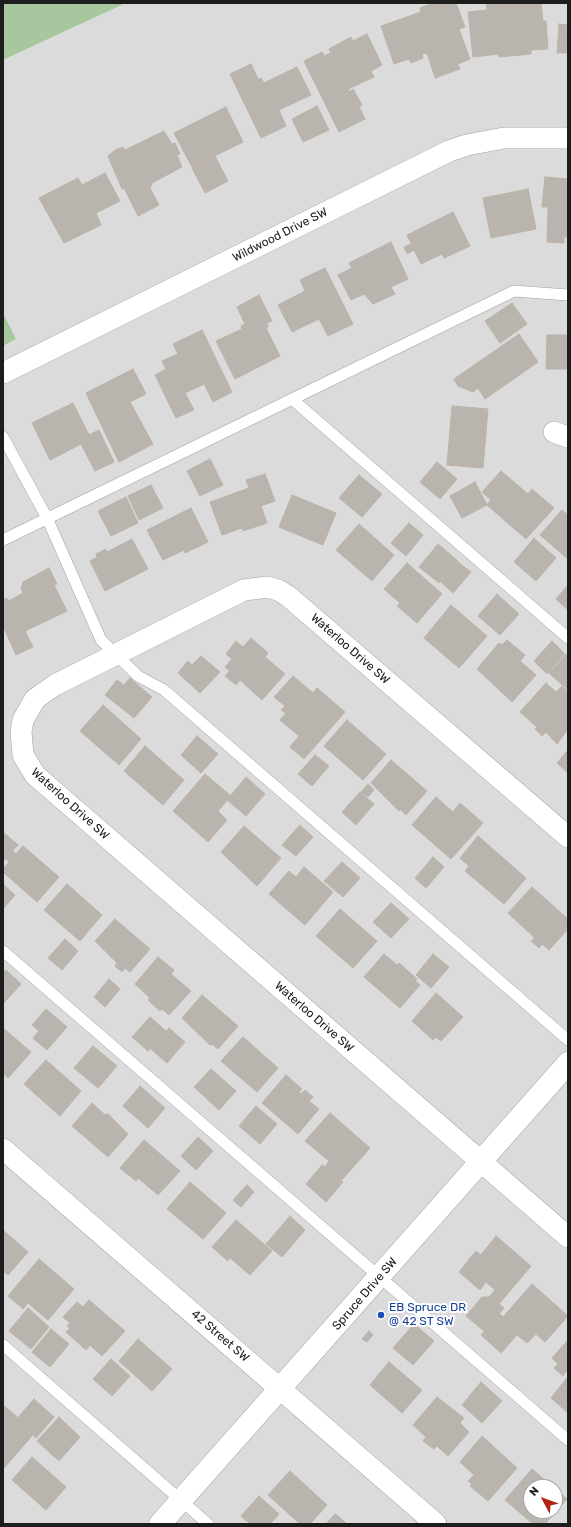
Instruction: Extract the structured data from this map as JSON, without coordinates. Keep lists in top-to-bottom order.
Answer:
{
  "streets": {
    "street": [
      "Wildwood Drive SW",
      "Waterloo Drive SW",
      "Spruce Drive SW",
      "42 Street SW"
    ]
  },
  "crossings": [
    ["Waterloo Drive SW", "Spruce Drive SW"],
    ["Spruce Drive SW", "42 Street SW"]
  ],
  "places": ["EB Spruce DR @ 42 ST SW"],
  "north": "top left"
}
